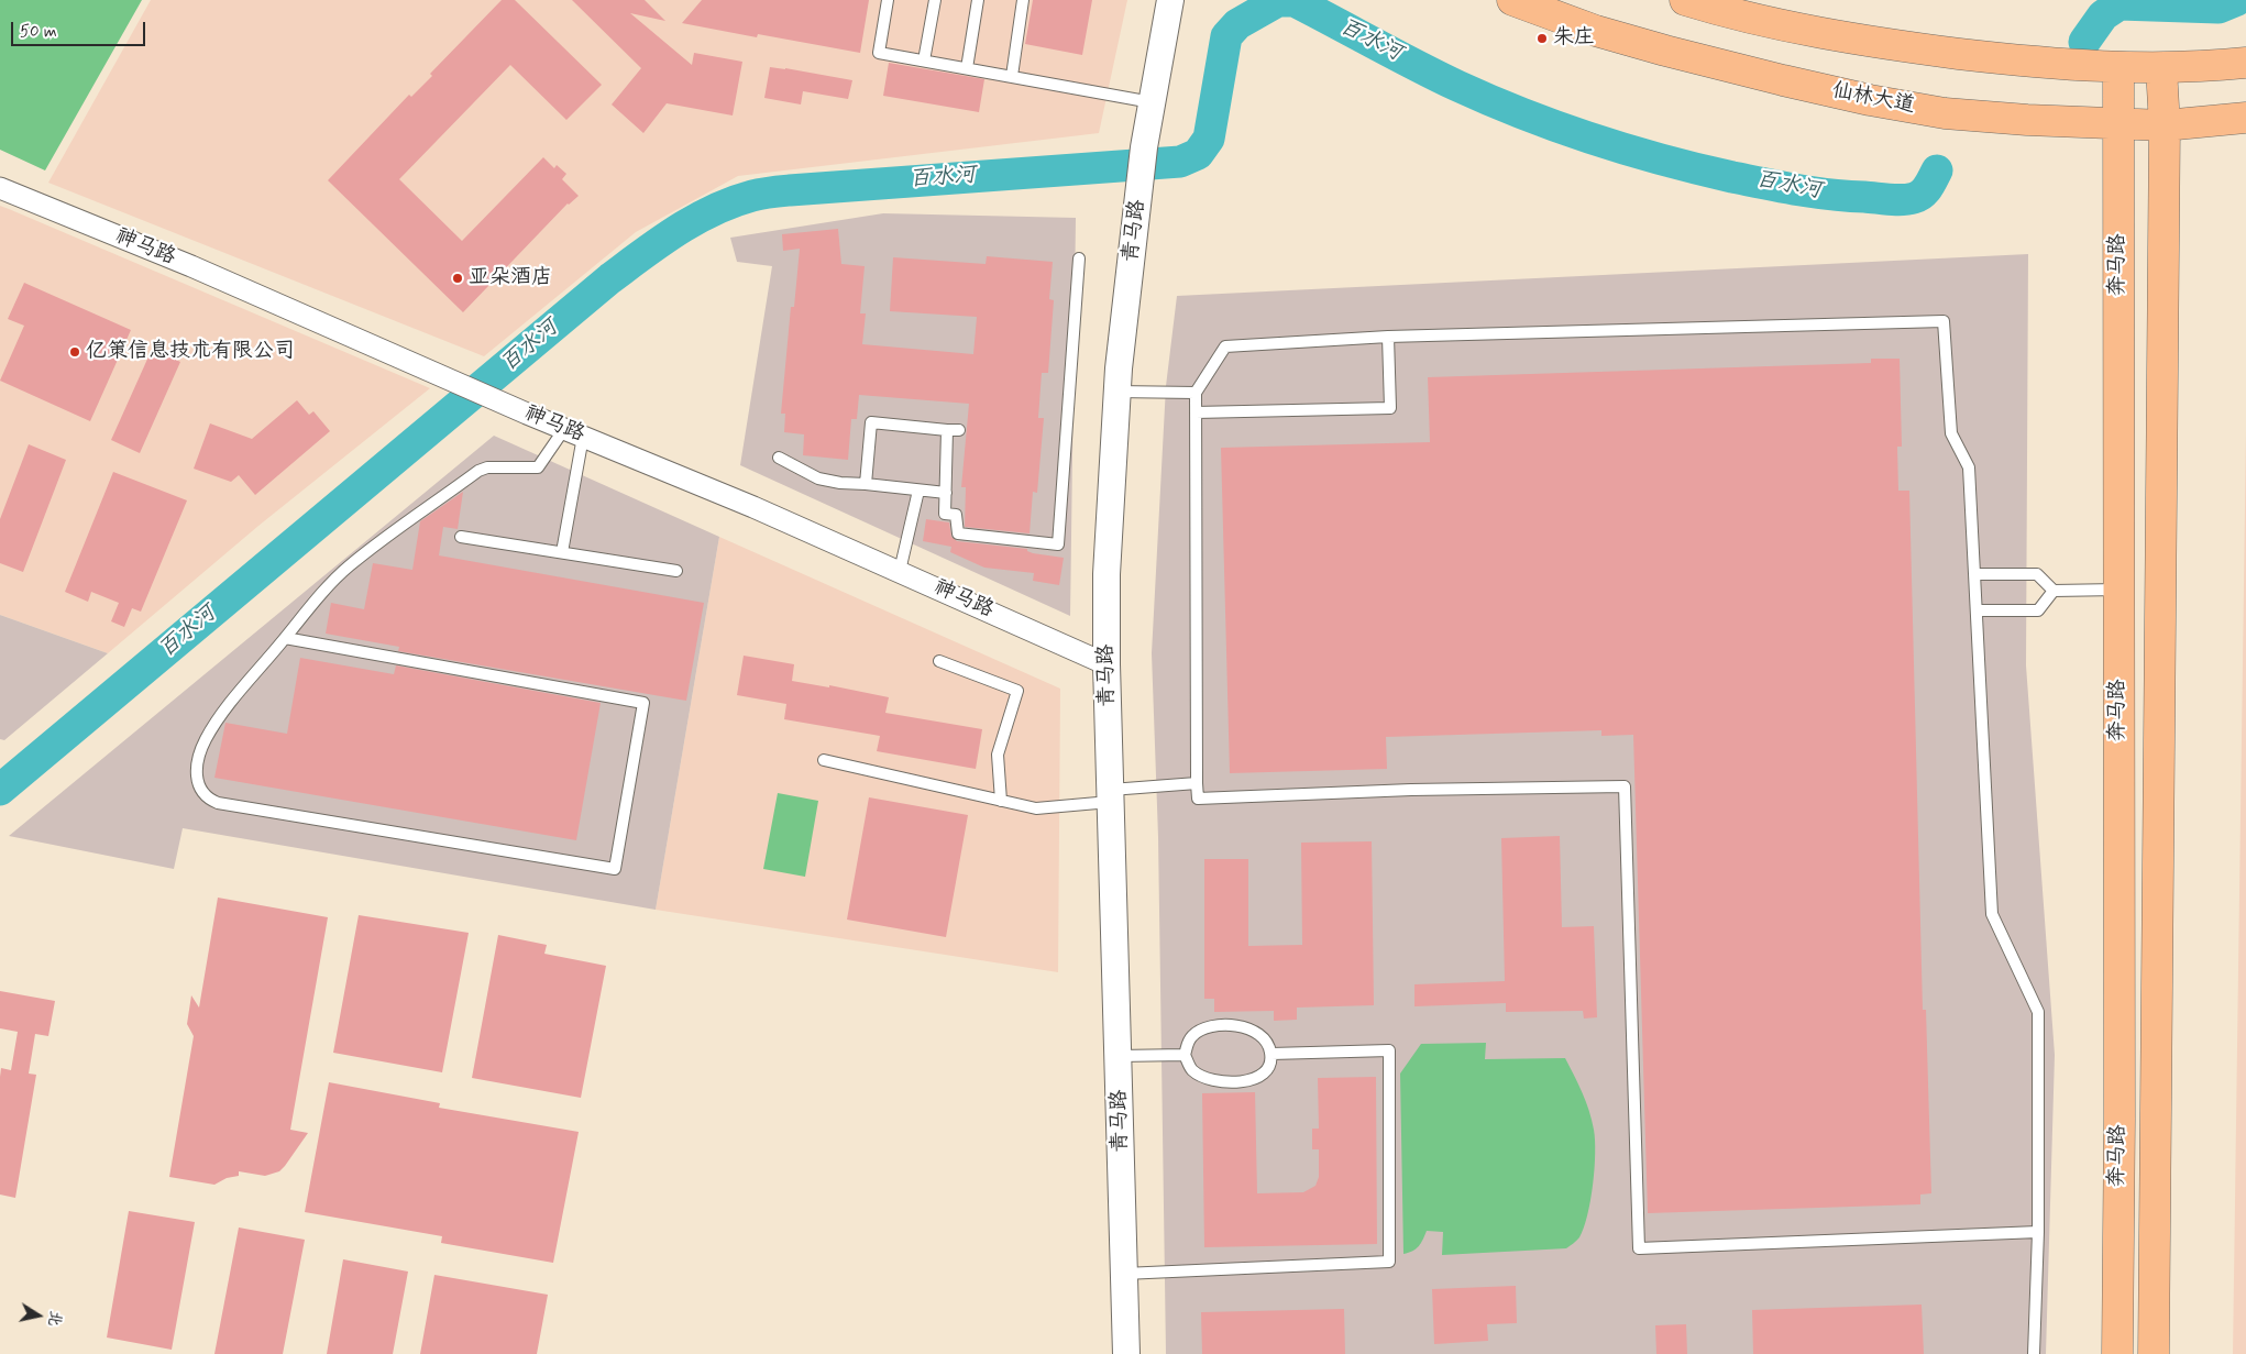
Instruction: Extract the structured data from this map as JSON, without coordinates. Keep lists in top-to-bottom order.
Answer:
{
  "streets": {
    "main road": ["仙林大道", "奔马路"],
    "street": ["青马路", "神马路"]
  },
  "crossings": [
    ["仙林大道", "奔马路"],
    ["青马路", "神马路"]
  ],
  "water": ["百水河"],
  "places": ["朱庄", "亚朵酒店", "亿策信息技术有限公司"],
  "scale_bar": "50 m",
  "north": "right"
}
